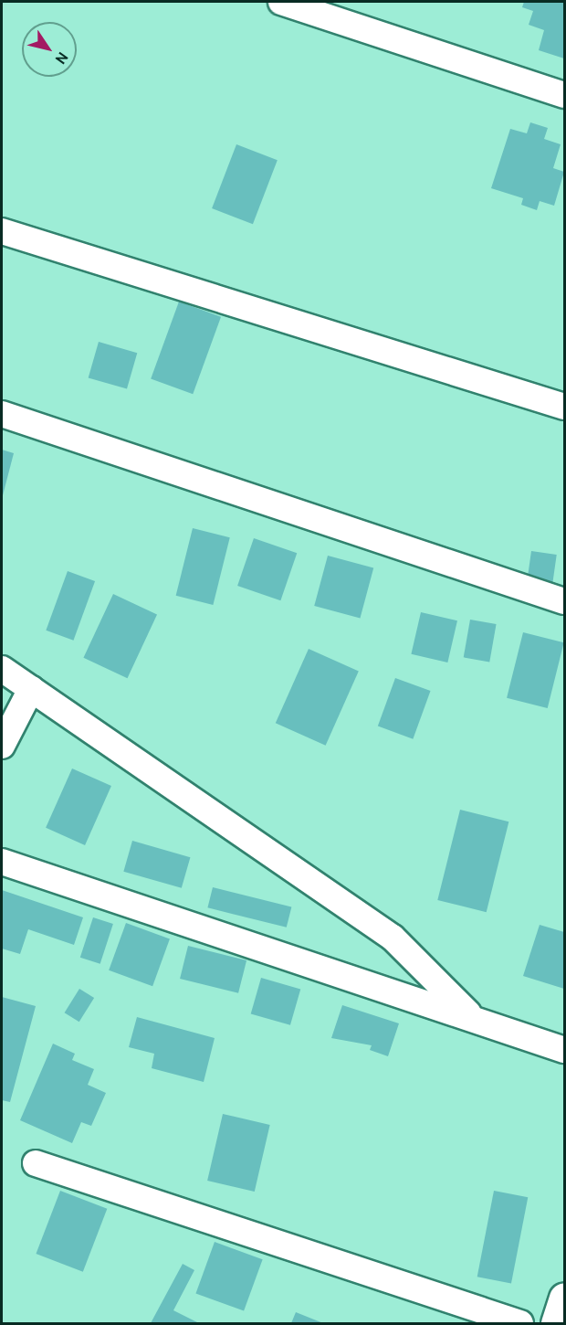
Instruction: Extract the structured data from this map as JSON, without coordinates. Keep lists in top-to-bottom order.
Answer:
{
  "north": "bottom right"
}
